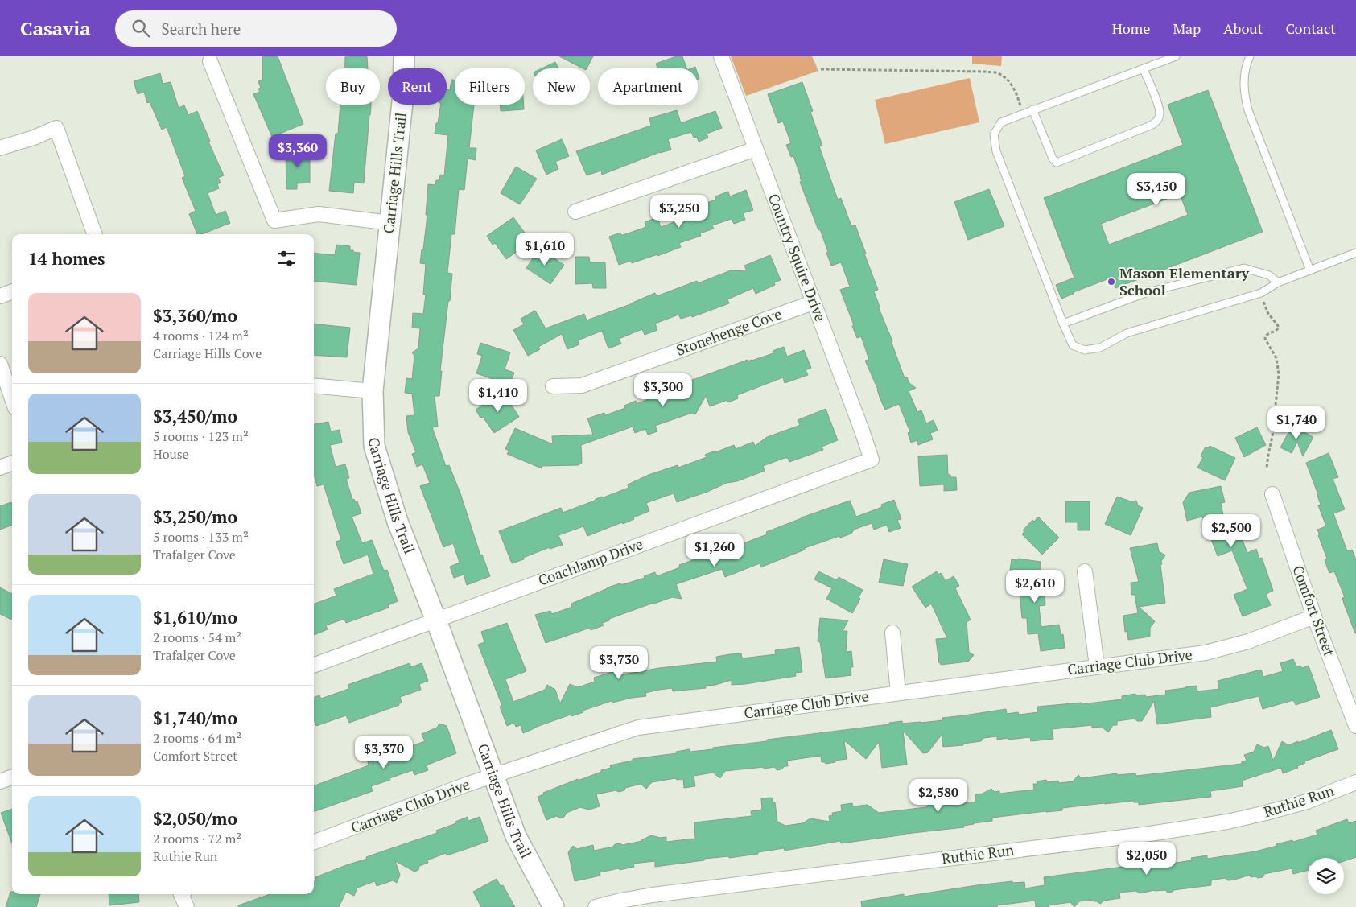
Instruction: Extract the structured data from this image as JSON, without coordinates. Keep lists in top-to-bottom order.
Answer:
{
  "streets": {
    "street": [
      "Carriage Hills Trail",
      "Country Squire Drive",
      "Stonehenge Cove",
      "Coachlamp Drive",
      "Comfort Street",
      "Carriage Club Drive",
      "Ruthie Run"
    ]
  },
  "crossings": [
    ["Carriage Hills Trail", "Coachlamp Drive"],
    ["Carriage Hills Trail", "Carriage Club Drive"],
    ["Country Squire Drive", "Stonehenge Cove"],
    ["Country Squire Drive", "Coachlamp Drive"],
    ["Comfort Street", "Carriage Club Drive"]
  ],
  "places": ["Mason Elementary School"],
  "page": {
    "header": "Casavia",
    "search": "Search here",
    "nav": [
      "Home",
      "Map",
      "About",
      "Contact"
    ],
    "chip": [
      "Buy",
      "Rent",
      "Filters",
      "New",
      "Apartment"
    ],
    "price": [
      "$3,360",
      "$3,450",
      "$3,250",
      "$1,610",
      "$3,300",
      "$1,410",
      "$1,740",
      "$2,500",
      "$1,260",
      "$2,610",
      "$3,730",
      "$3,370",
      "$2,580",
      "$2,050"
    ],
    "heading": "14 homes",
    "list": [
      {
        "name": "$3,360/mo",
        "note": "4 rooms · 124 m² · Carriage Hills Cove"
      },
      {
        "name": "$3,450/mo",
        "note": "5 rooms · 123 m² · House"
      },
      {
        "name": "$3,250/mo",
        "note": "5 rooms · 133 m² · Trafalger Cove"
      },
      {
        "name": "$1,610/mo",
        "note": "2 rooms · 54 m² · Trafalger Cove"
      },
      {
        "name": "$1,740/mo",
        "note": "2 rooms · 64 m² · Comfort Street"
      },
      {
        "name": "$2,050/mo",
        "note": "2 rooms · 72 m² · Ruthie Run"
      }
    ]
  }
}
